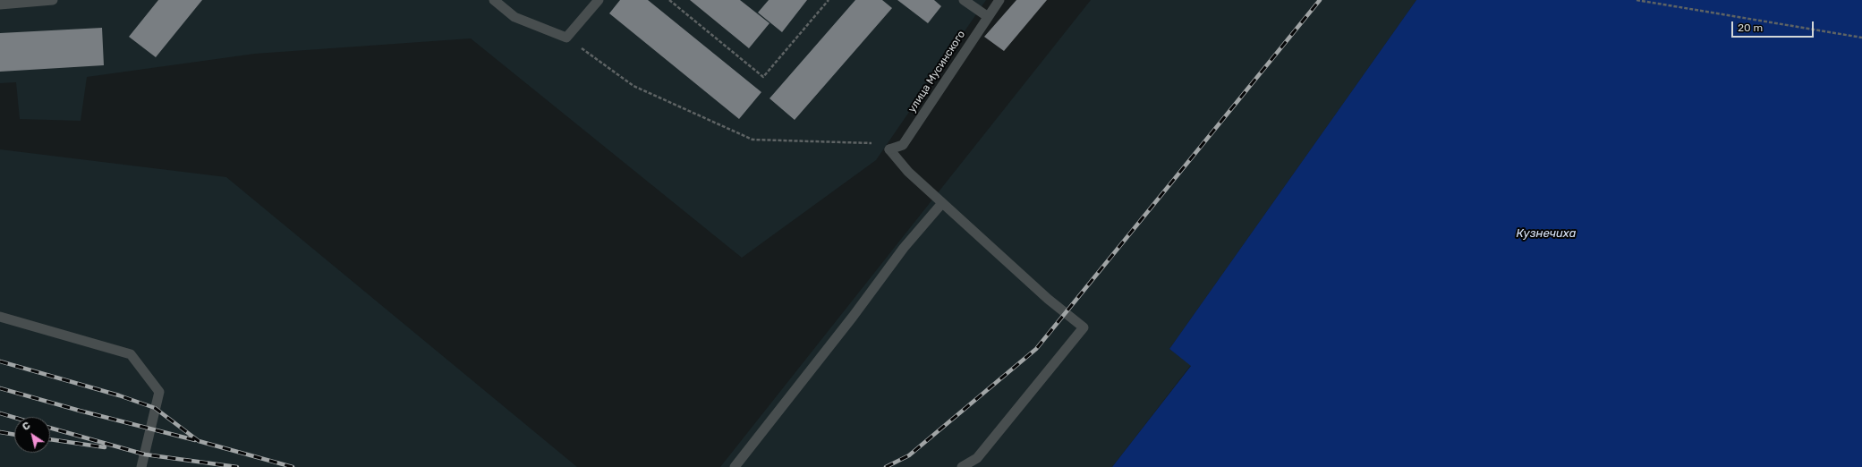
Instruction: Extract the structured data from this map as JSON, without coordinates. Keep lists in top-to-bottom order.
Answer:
{
  "streets": {
    "street": ["улица Мусинского"]
  },
  "water": ["Кузнечиха"],
  "scale_bar": "20 m",
  "north": "top left"
}
